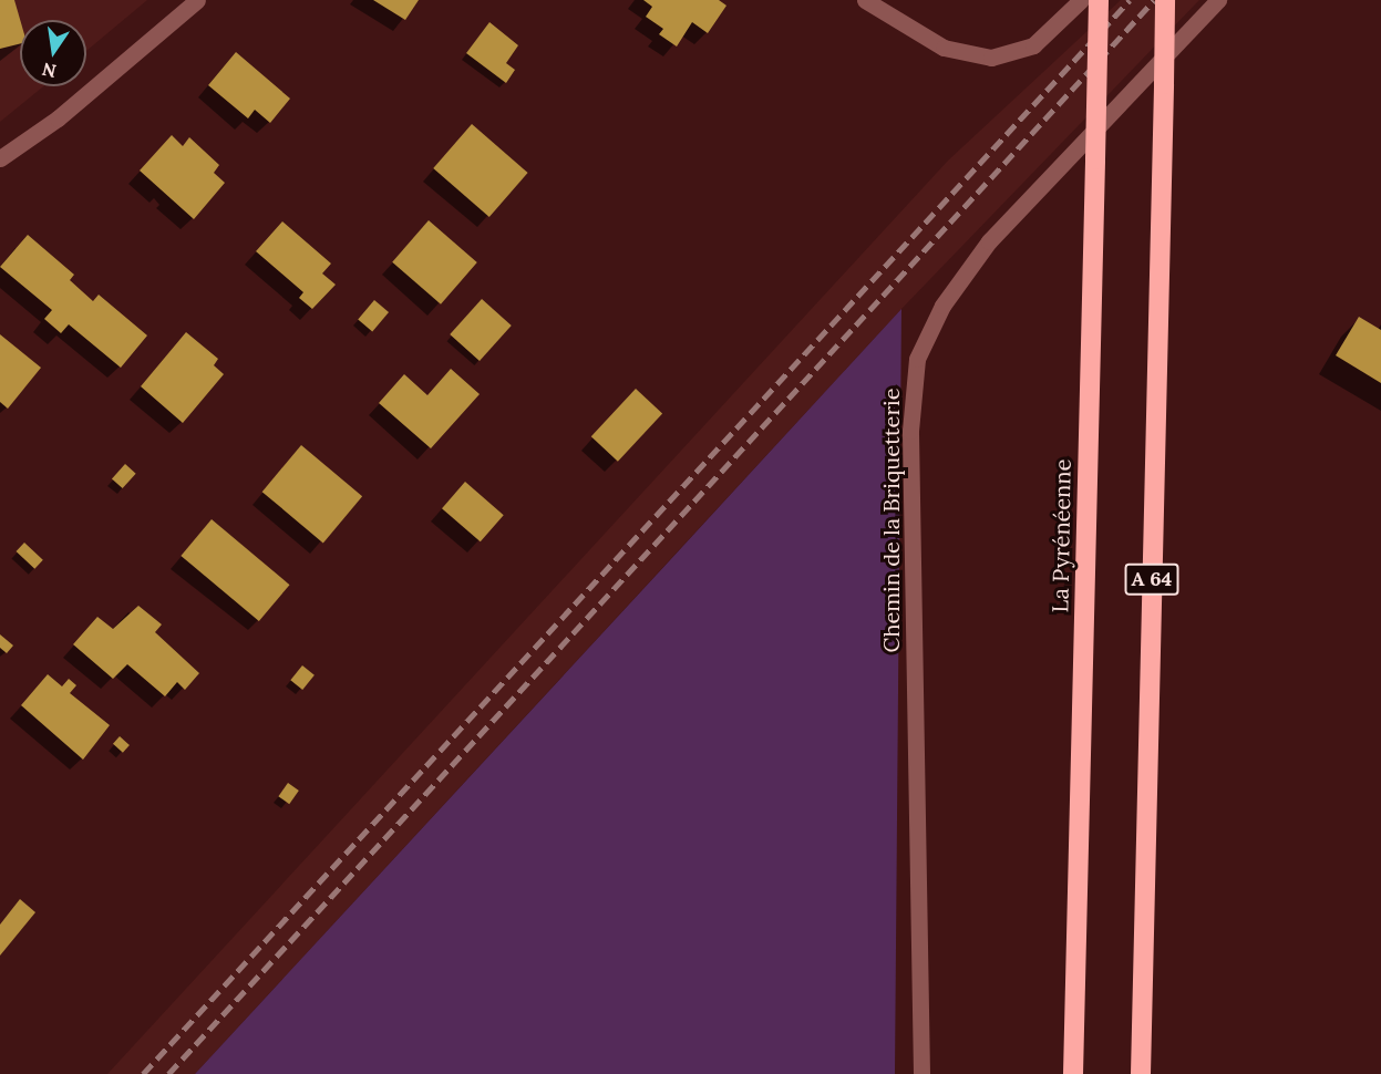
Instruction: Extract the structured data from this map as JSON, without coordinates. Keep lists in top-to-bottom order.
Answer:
{
  "streets": {
    "highway": ["La Pyrénéenne", "A 64"],
    "street": ["Chemin de la Briquetterie"]
  },
  "north": "bottom"
}
